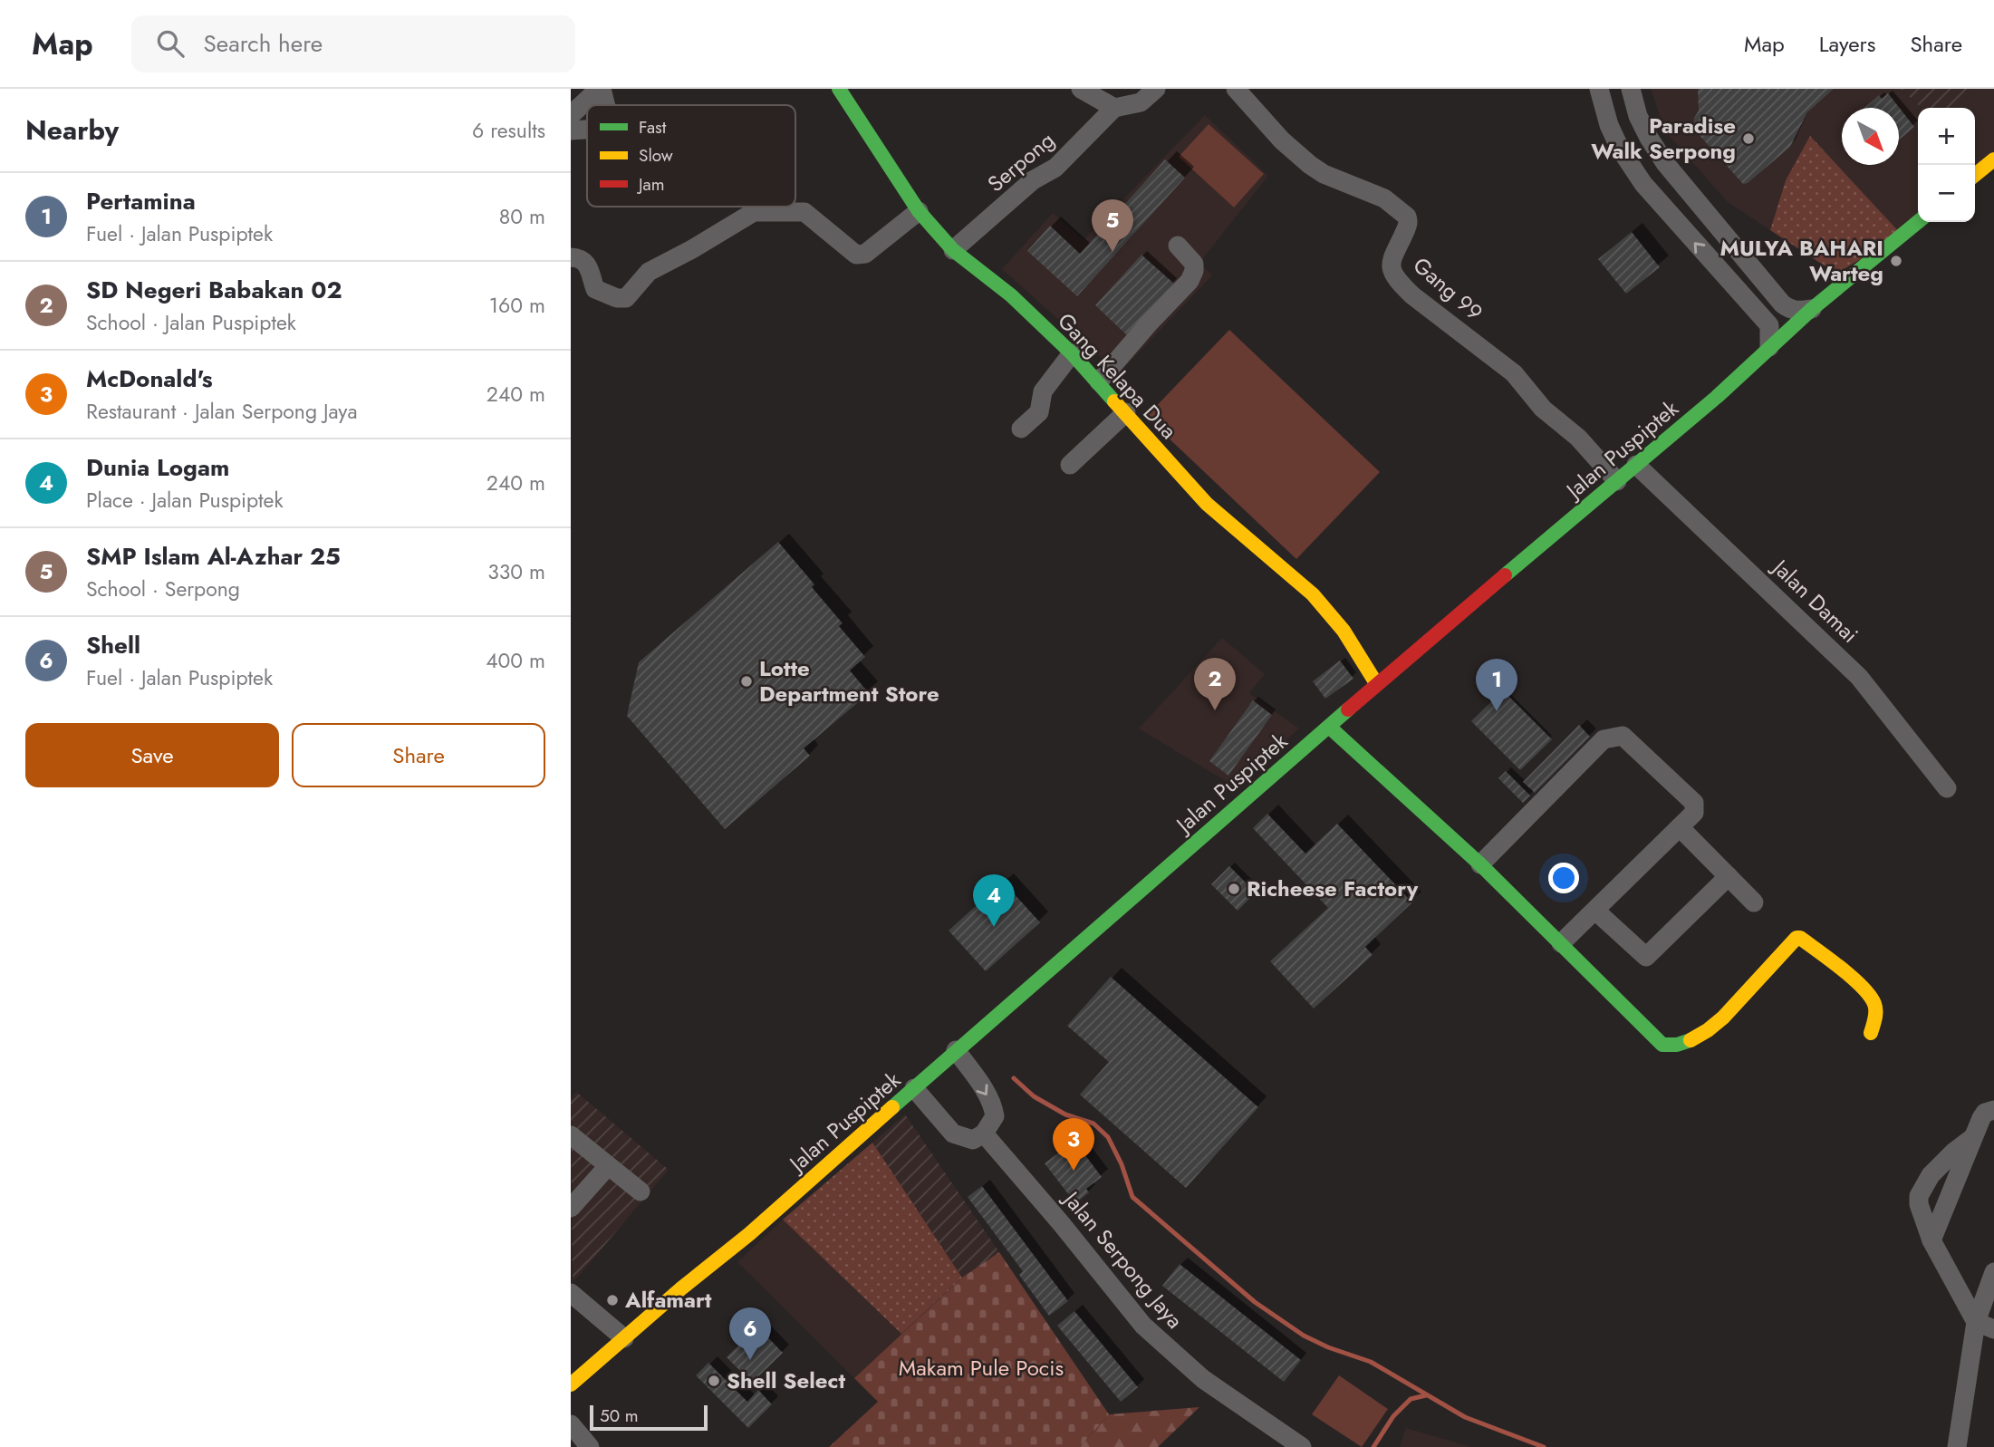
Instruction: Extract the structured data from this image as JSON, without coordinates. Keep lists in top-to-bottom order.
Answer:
{
  "streets": {
    "main road": ["Gang Kelapa Dua", "Jalan Puspiptek"],
    "street": [
      "Serpong",
      "Gang 99",
      "Jalan Damai",
      "Jalan Serpong Jaya"
    ]
  },
  "crossings": [
    ["Serpong", "Gang Kelapa Dua"],
    ["Gang 99", "Jalan Puspiptek"],
    ["Gang Kelapa Dua", "Jalan Puspiptek"],
    ["Jalan Puspiptek", "Jalan Damai"]
  ],
  "parks": ["Makam Pule Pocis"],
  "places": [
    "Paradise Walk Serpong",
    "MULYA BAHARI Warteg",
    "Lotte Department Store",
    "Richeese Factory",
    "Alfamart",
    "Shell Select"
  ],
  "legend": ["Fast", "Slow", "Jam"],
  "scale_bar": "50 m",
  "north": "bottom right",
  "page": {
    "header": "Map",
    "search": "Search here",
    "nav": ["Map", "Layers", "Share"],
    "heading": ["Nearby", "6 results"],
    "map_buttons": ["+", "−"],
    "list": [
      {
        "mark": "1",
        "name": "Pertamina",
        "note": "Fuel · Jalan Puspiptek",
        "value": "80 m"
      },
      {
        "mark": "2",
        "name": "SD Negeri Babakan 02",
        "note": "School · Jalan Puspiptek",
        "value": "160 m"
      },
      {
        "mark": "3",
        "name": "McDonald's",
        "note": "Restaurant · Jalan Serpong Jaya",
        "value": "240 m"
      },
      {
        "mark": "4",
        "name": "Dunia Logam",
        "note": "Place · Jalan Puspiptek",
        "value": "240 m"
      },
      {
        "mark": "5",
        "name": "SMP Islam Al-Azhar 25",
        "note": "School · Serpong",
        "value": "330 m"
      },
      {
        "mark": "6",
        "name": "Shell",
        "note": "Fuel · Jalan Puspiptek",
        "value": "400 m"
      }
    ],
    "pins": [
      "5",
      "2",
      "1",
      "4",
      "3",
      "6"
    ],
    "buttons": ["Save", "Share"],
    "scale": "50 m"
  }
}
